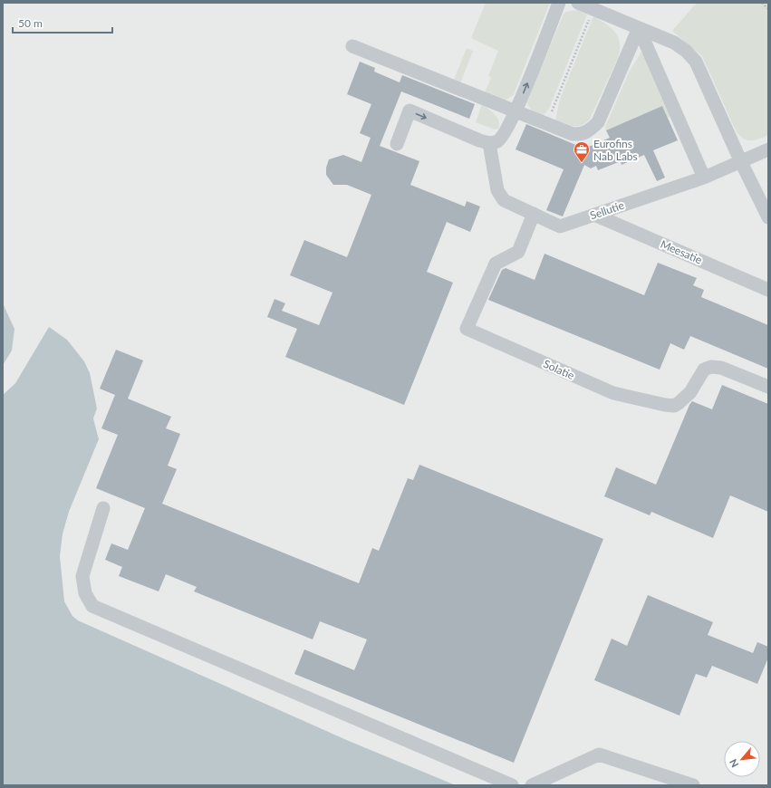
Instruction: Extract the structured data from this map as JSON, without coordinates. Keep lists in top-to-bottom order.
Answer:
{
  "streets": {
    "lane": ["Sellutie", "Meesatie", "Solatie"]
  },
  "crossings": [
    ["Sellutie", "Meesatie"],
    ["Sellutie", "Solatie"]
  ],
  "places": {
    "office": ["Eurofins Nab Labs"]
  },
  "scale_bar": "50 m",
  "north": "bottom left"
}
